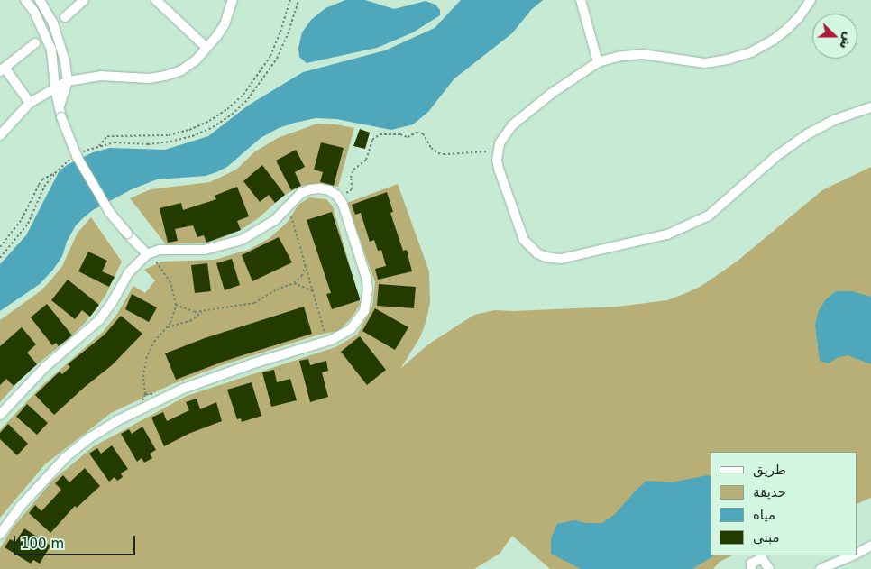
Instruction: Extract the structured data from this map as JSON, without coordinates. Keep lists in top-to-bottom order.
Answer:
{
  "legend": [
    "طريق",
    "حديقة",
    "مياه",
    "مبنى"
  ],
  "scale_bar": "100 m",
  "north": "right"
}
